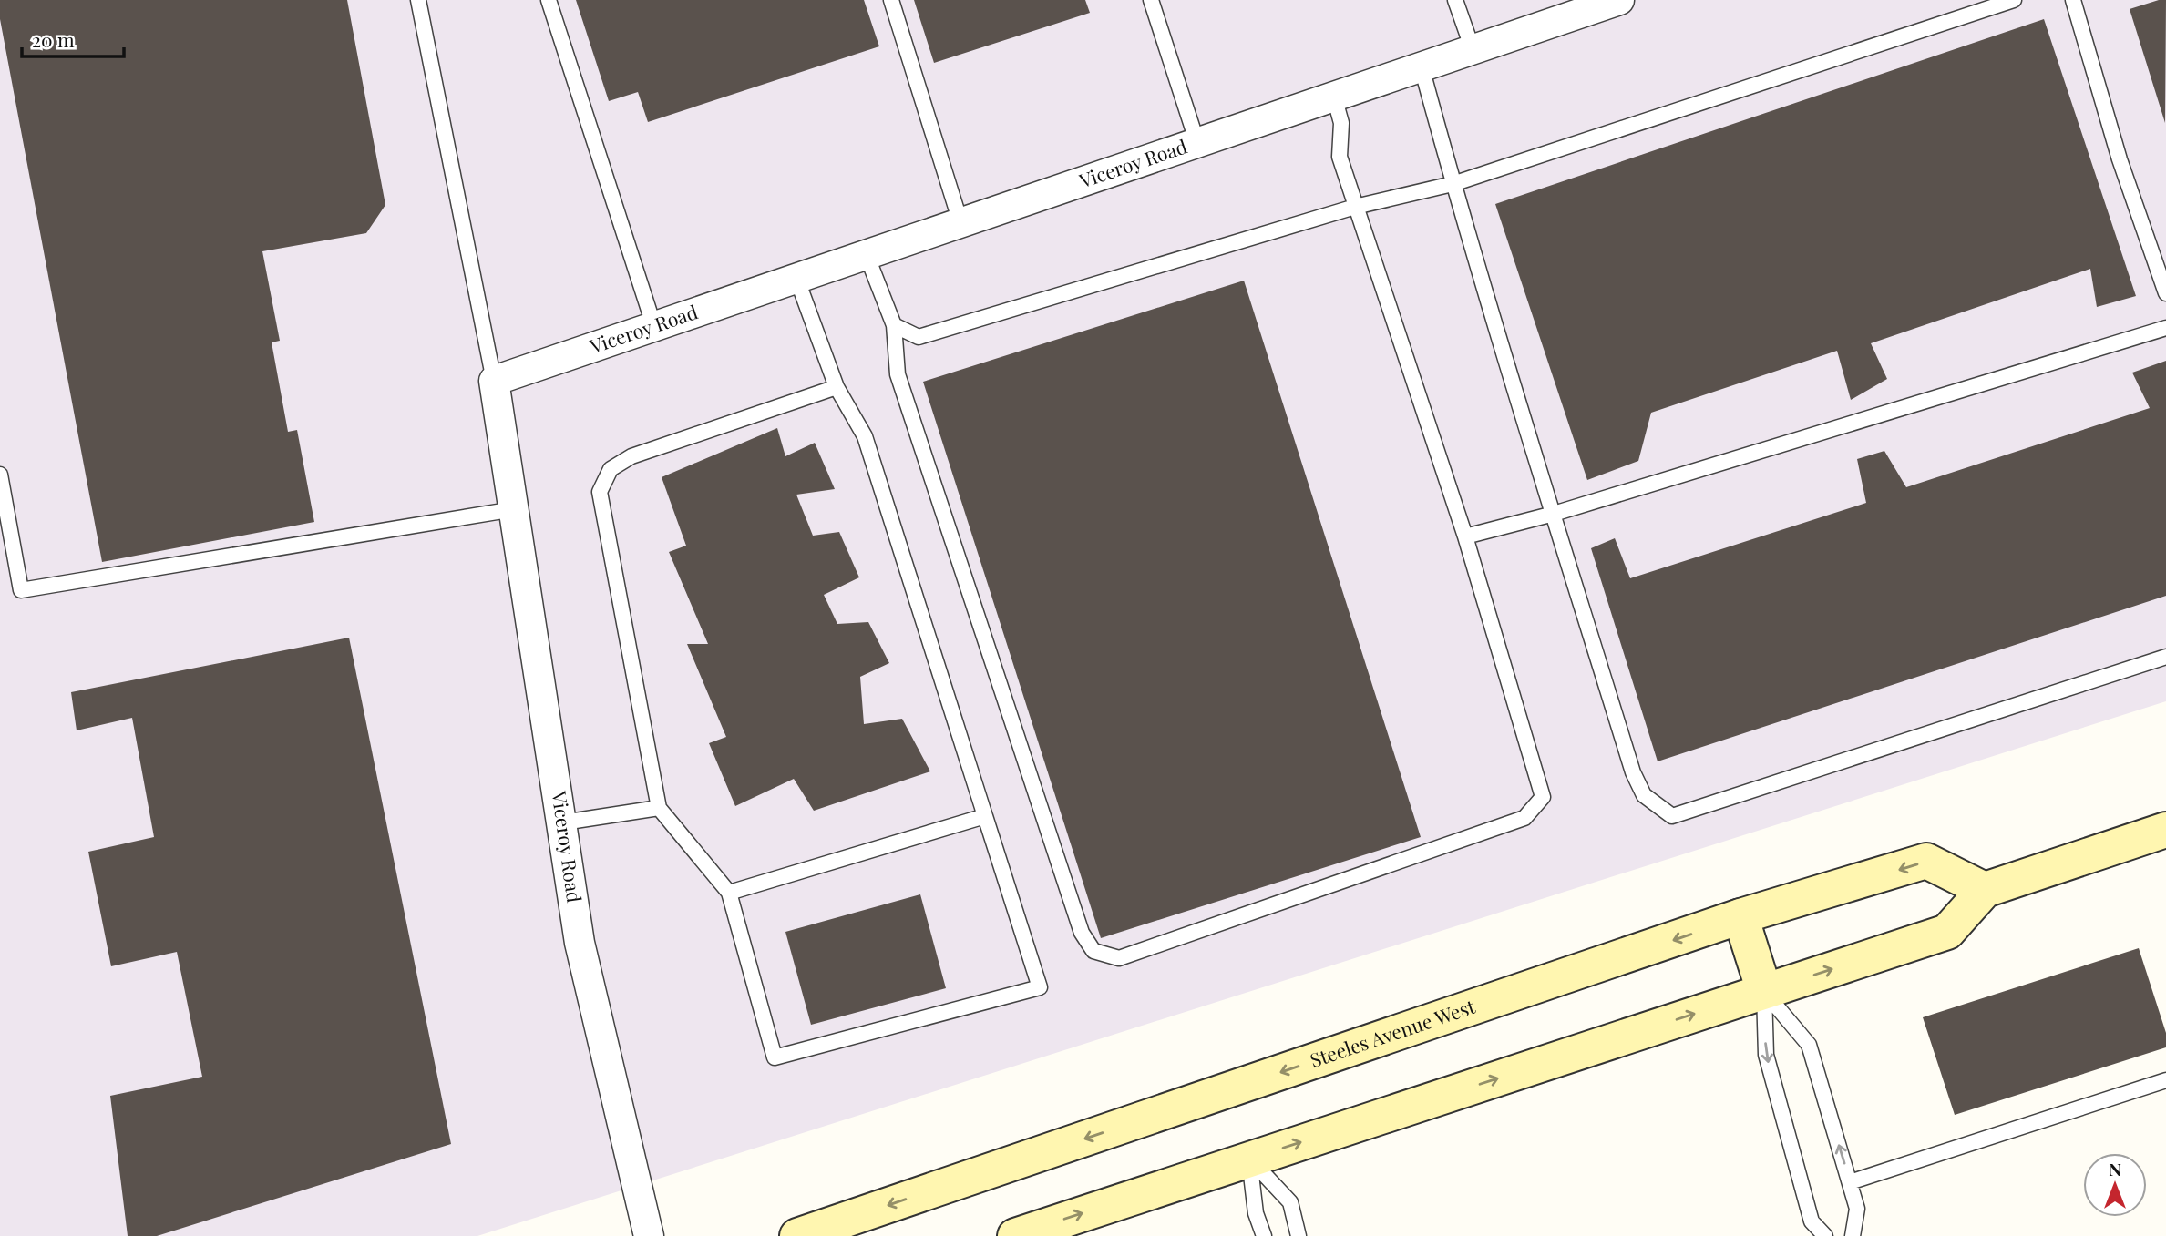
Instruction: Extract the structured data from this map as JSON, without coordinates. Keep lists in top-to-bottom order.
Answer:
{
  "streets": {
    "main road": ["Steeles Avenue West"],
    "street": ["Viceroy Road"]
  },
  "scale_bar": "20 m",
  "north": "top"
}
